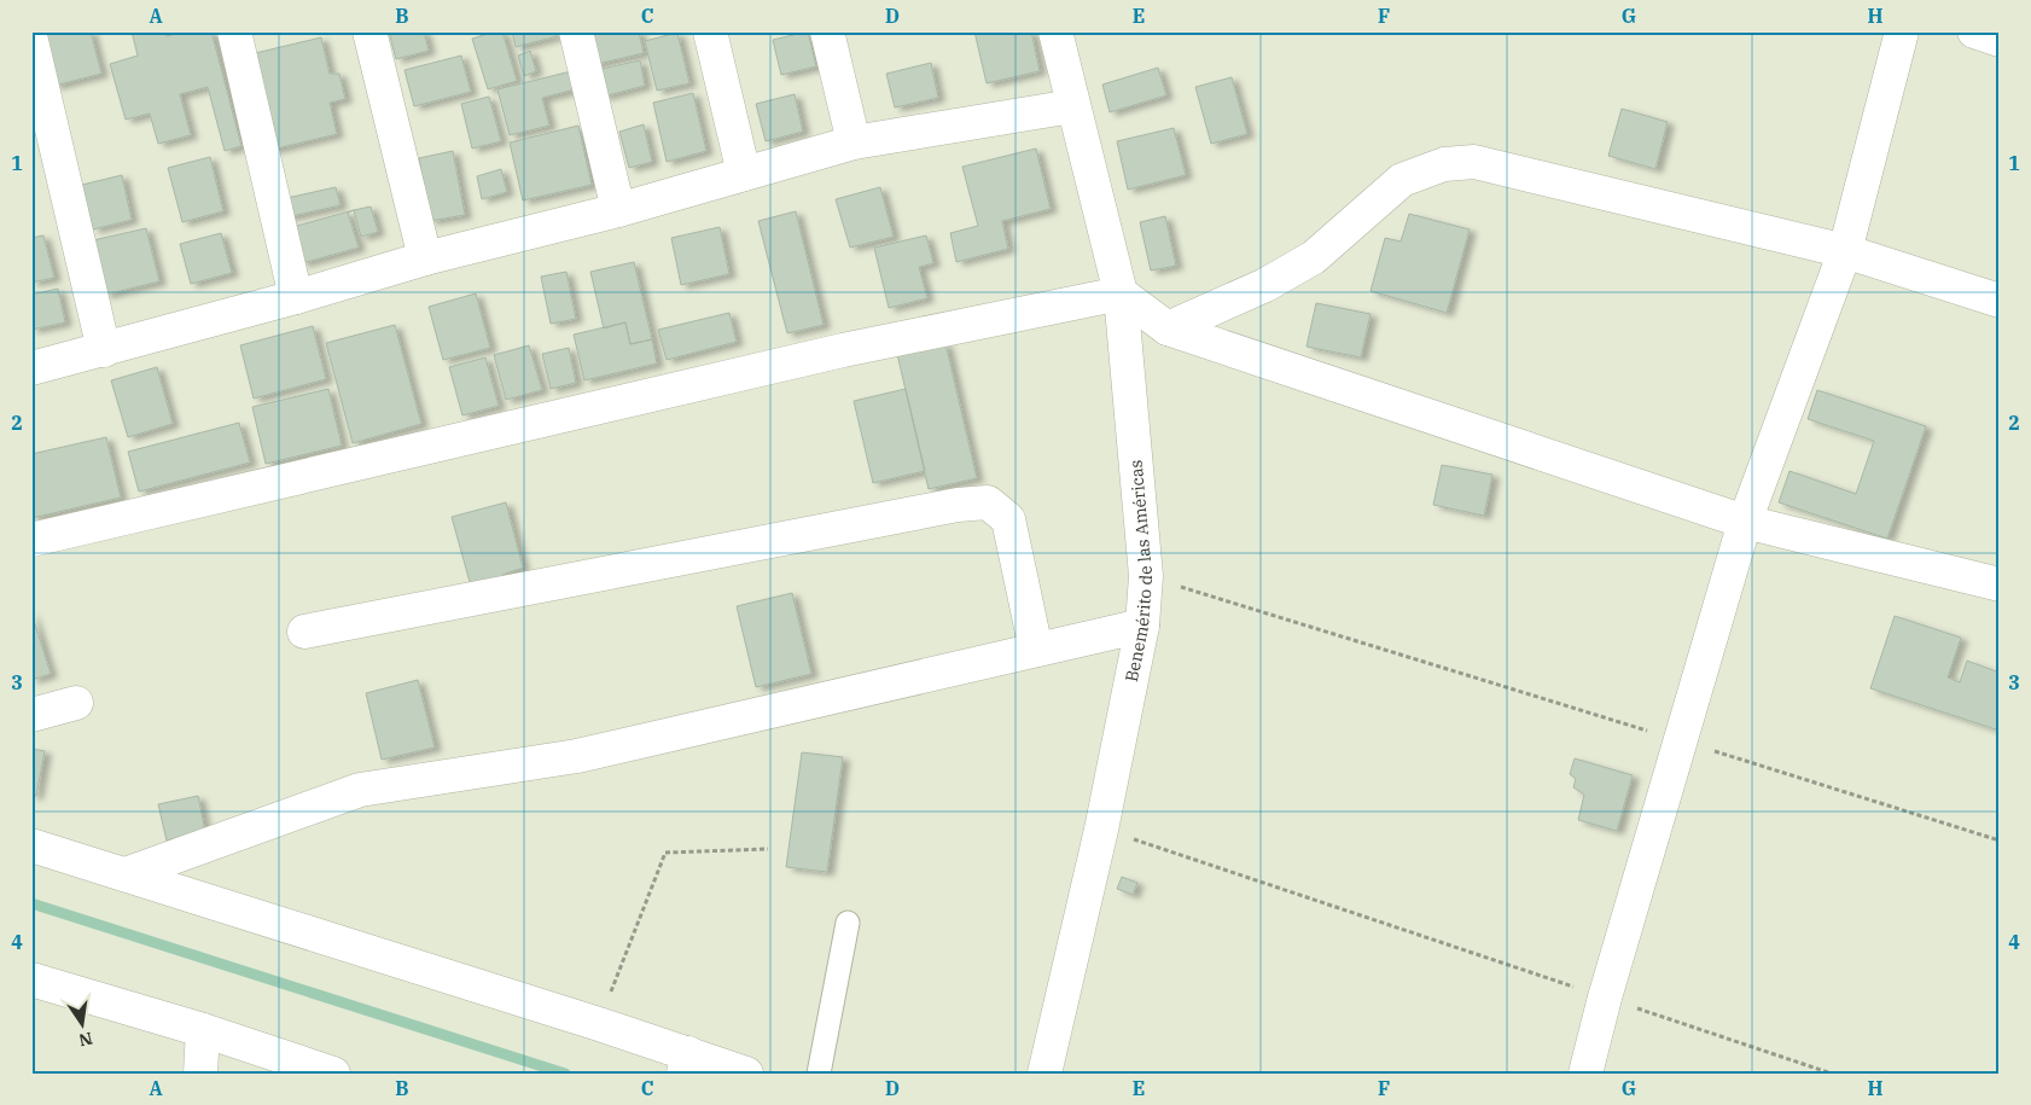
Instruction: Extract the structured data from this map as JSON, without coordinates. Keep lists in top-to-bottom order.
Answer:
{
  "streets": {
    "street": ["Benemérito de las Américas"]
  },
  "north": "bottom",
  "grid": {
    "columns": [
      "A",
      "B",
      "C",
      "D",
      "E",
      "F",
      "G",
      "H"
    ],
    "rows": [
      "1",
      "2",
      "3",
      "4"
    ]
  }
}
